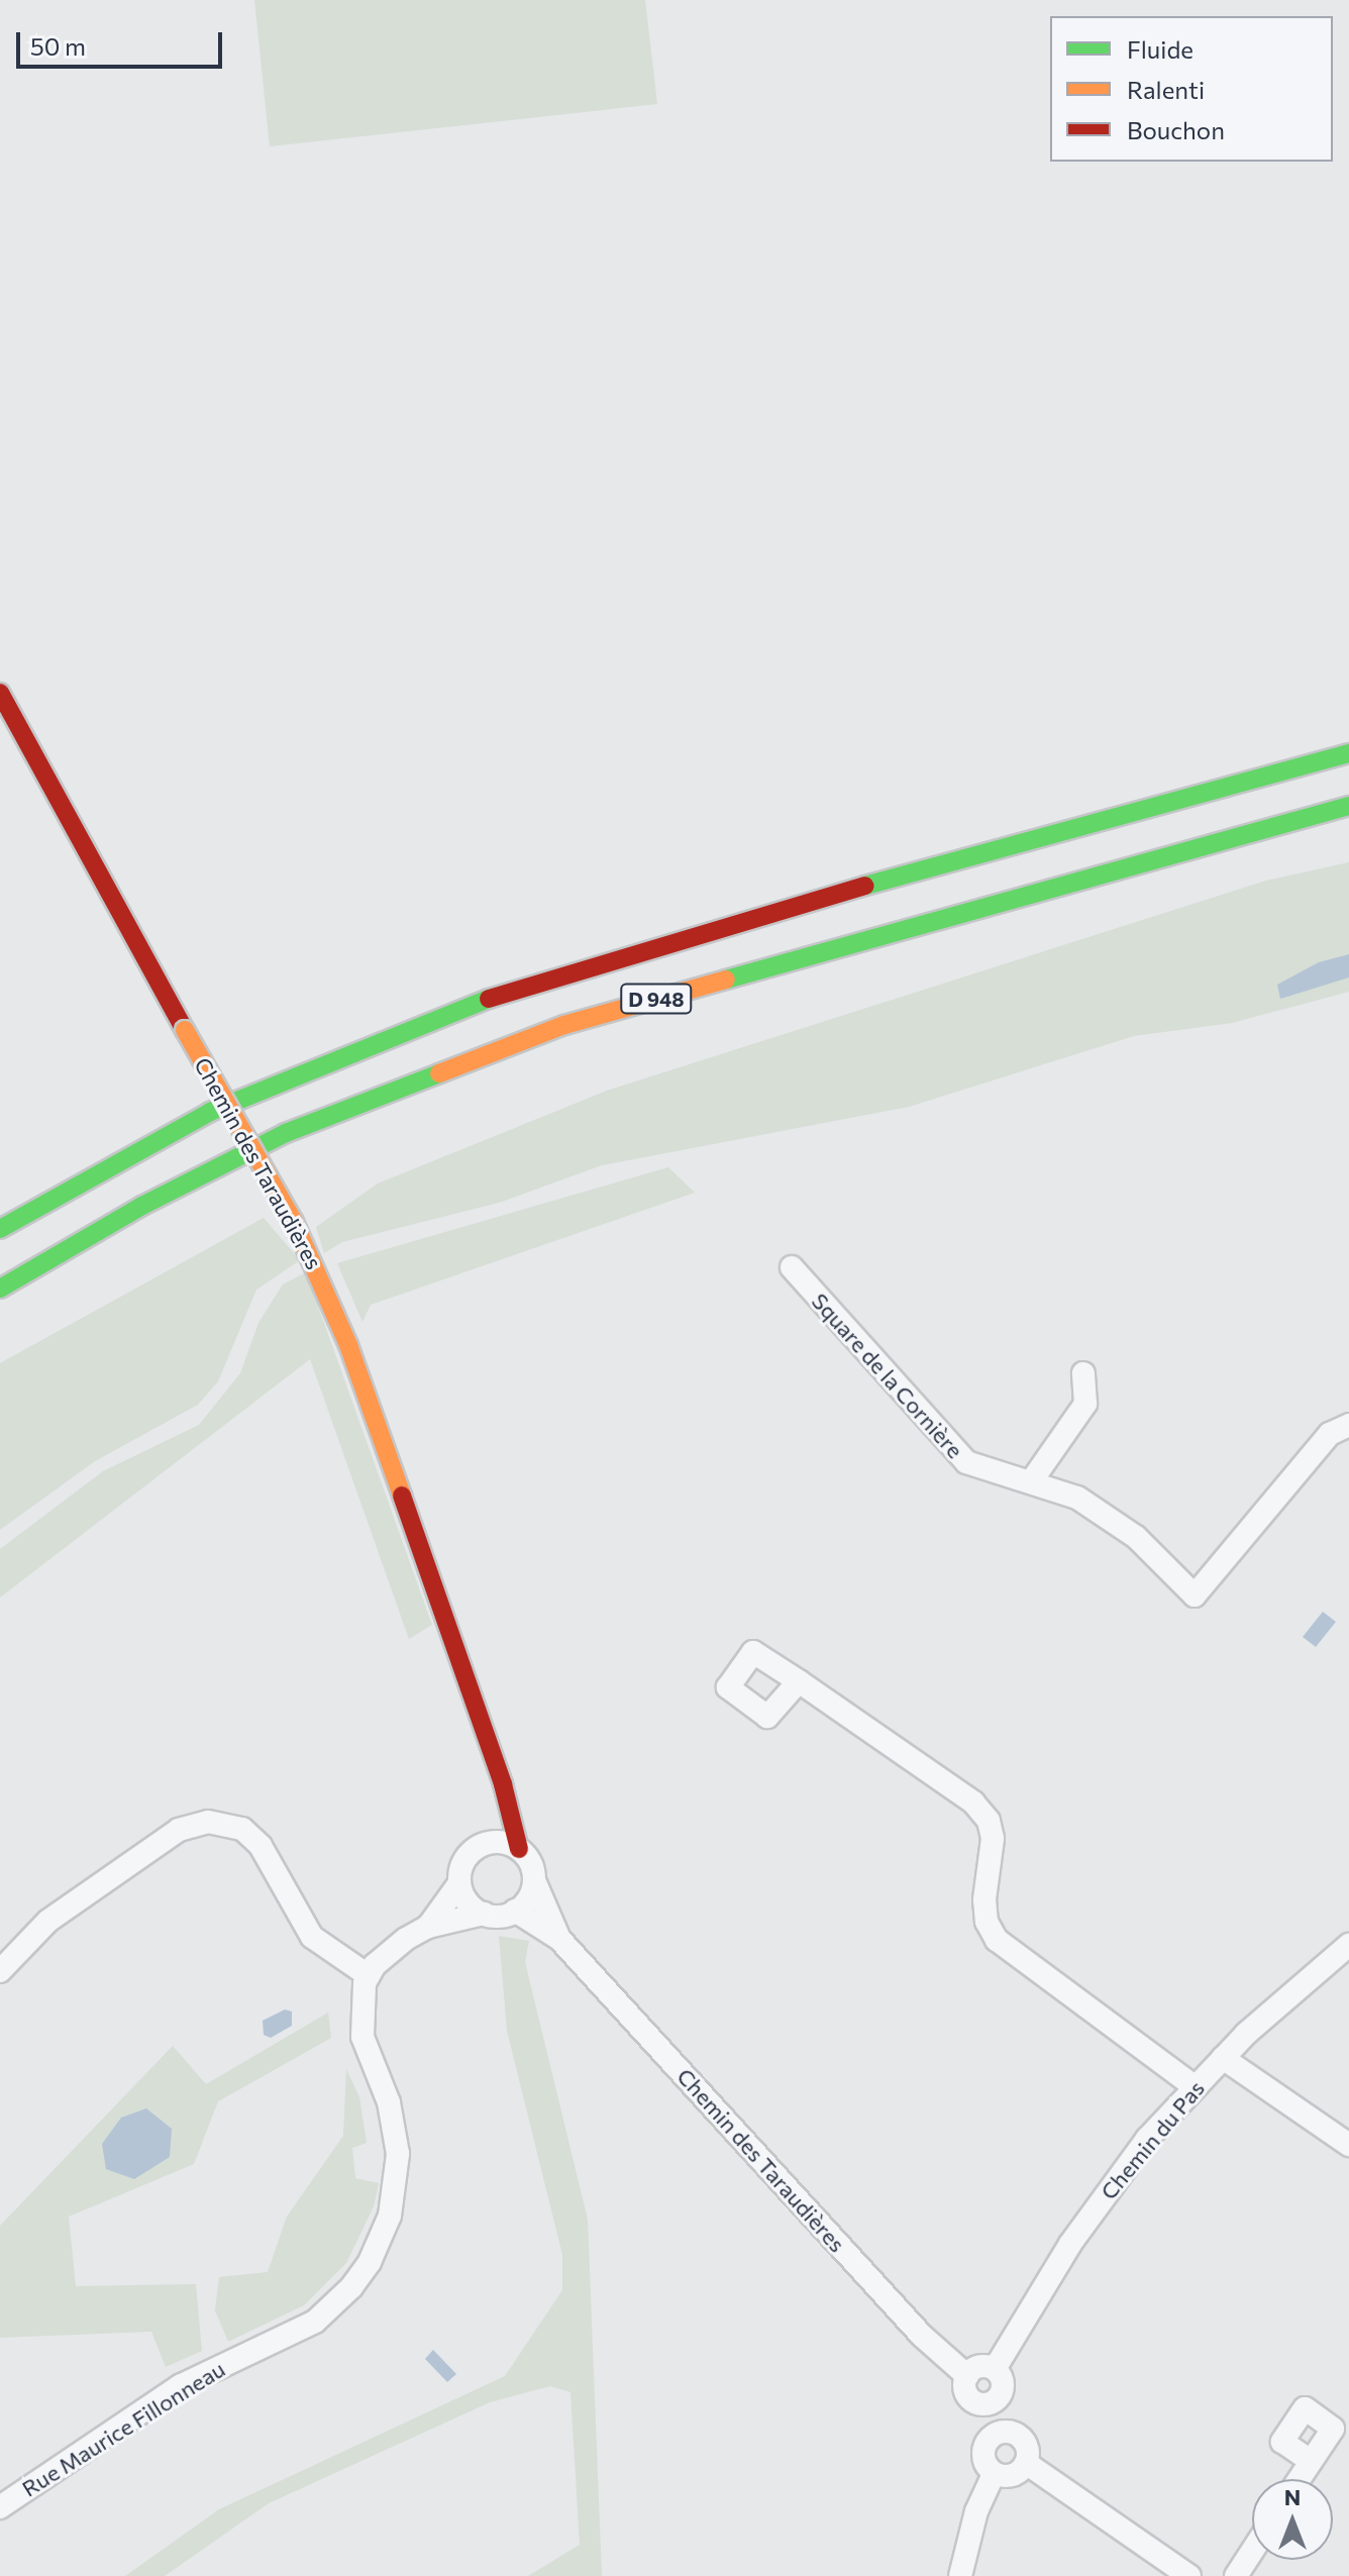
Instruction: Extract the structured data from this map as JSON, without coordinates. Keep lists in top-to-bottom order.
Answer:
{
  "streets": {
    "main road": ["D 948", "Chemin des Taraudières"],
    "street": ["Square de la Cornière", "Chemin du Pas", "Rue Maurice Fillonneau"]
  },
  "crossings": [
    ["Chemin des Taraudières", "Chemin du Pas"]
  ],
  "legend": ["Fluide", "Ralenti", "Bouchon"],
  "scale_bar": "50 m",
  "north": "top"
}
